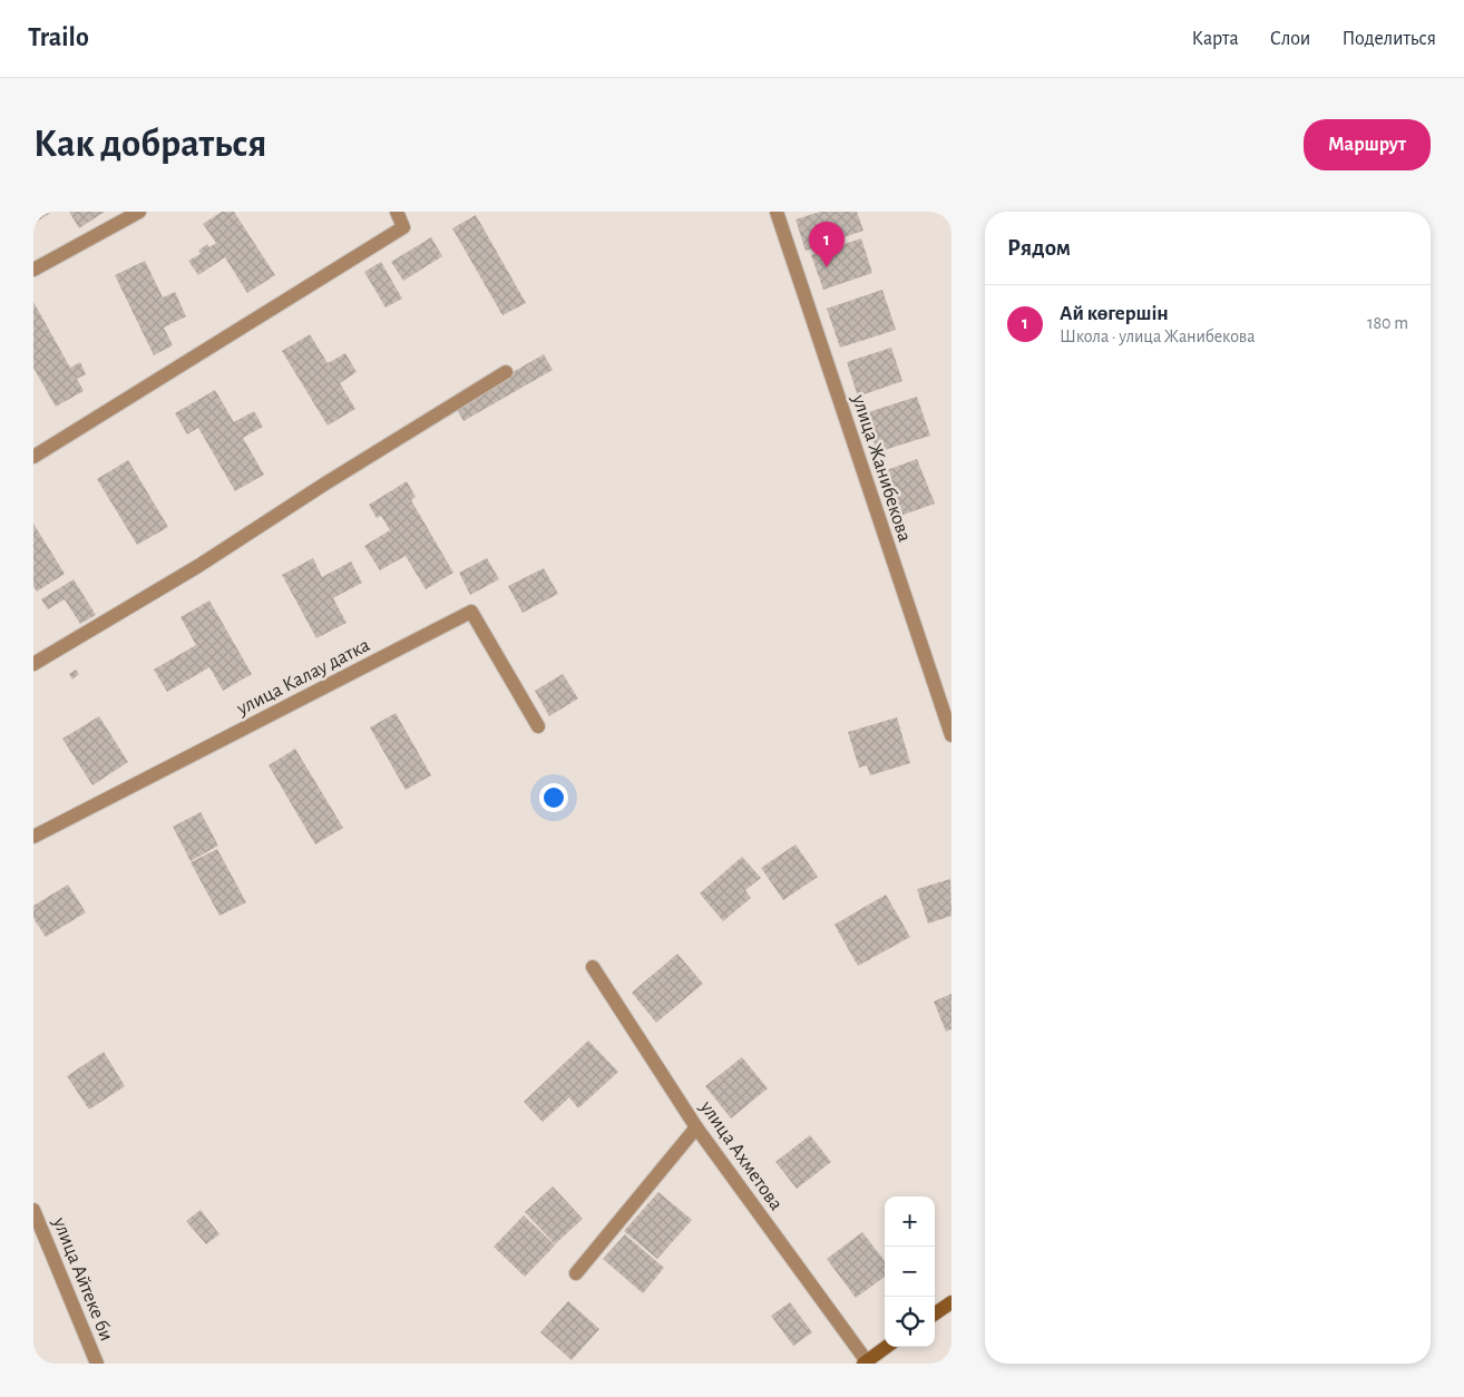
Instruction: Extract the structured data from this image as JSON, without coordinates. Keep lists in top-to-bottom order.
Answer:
{
  "streets": {
    "main road": ["улица Ахметова"],
    "street": ["улица Жанибекова", "улица Калау датка", "улица Айтеке би"]
  },
  "page": {
    "header": "Trailo",
    "nav": ["Карта", "Слои", "Поделиться"],
    "buttons": "Маршрут",
    "title": "Как добраться",
    "heading": "Рядом",
    "pins": "1",
    "list": [
      {
        "mark": "1",
        "name": "Ай көгершін",
        "note": "Школа · улица Жанибекова",
        "value": "180 m"
      }
    ],
    "map_buttons": ["+", "−"]
  }
}
